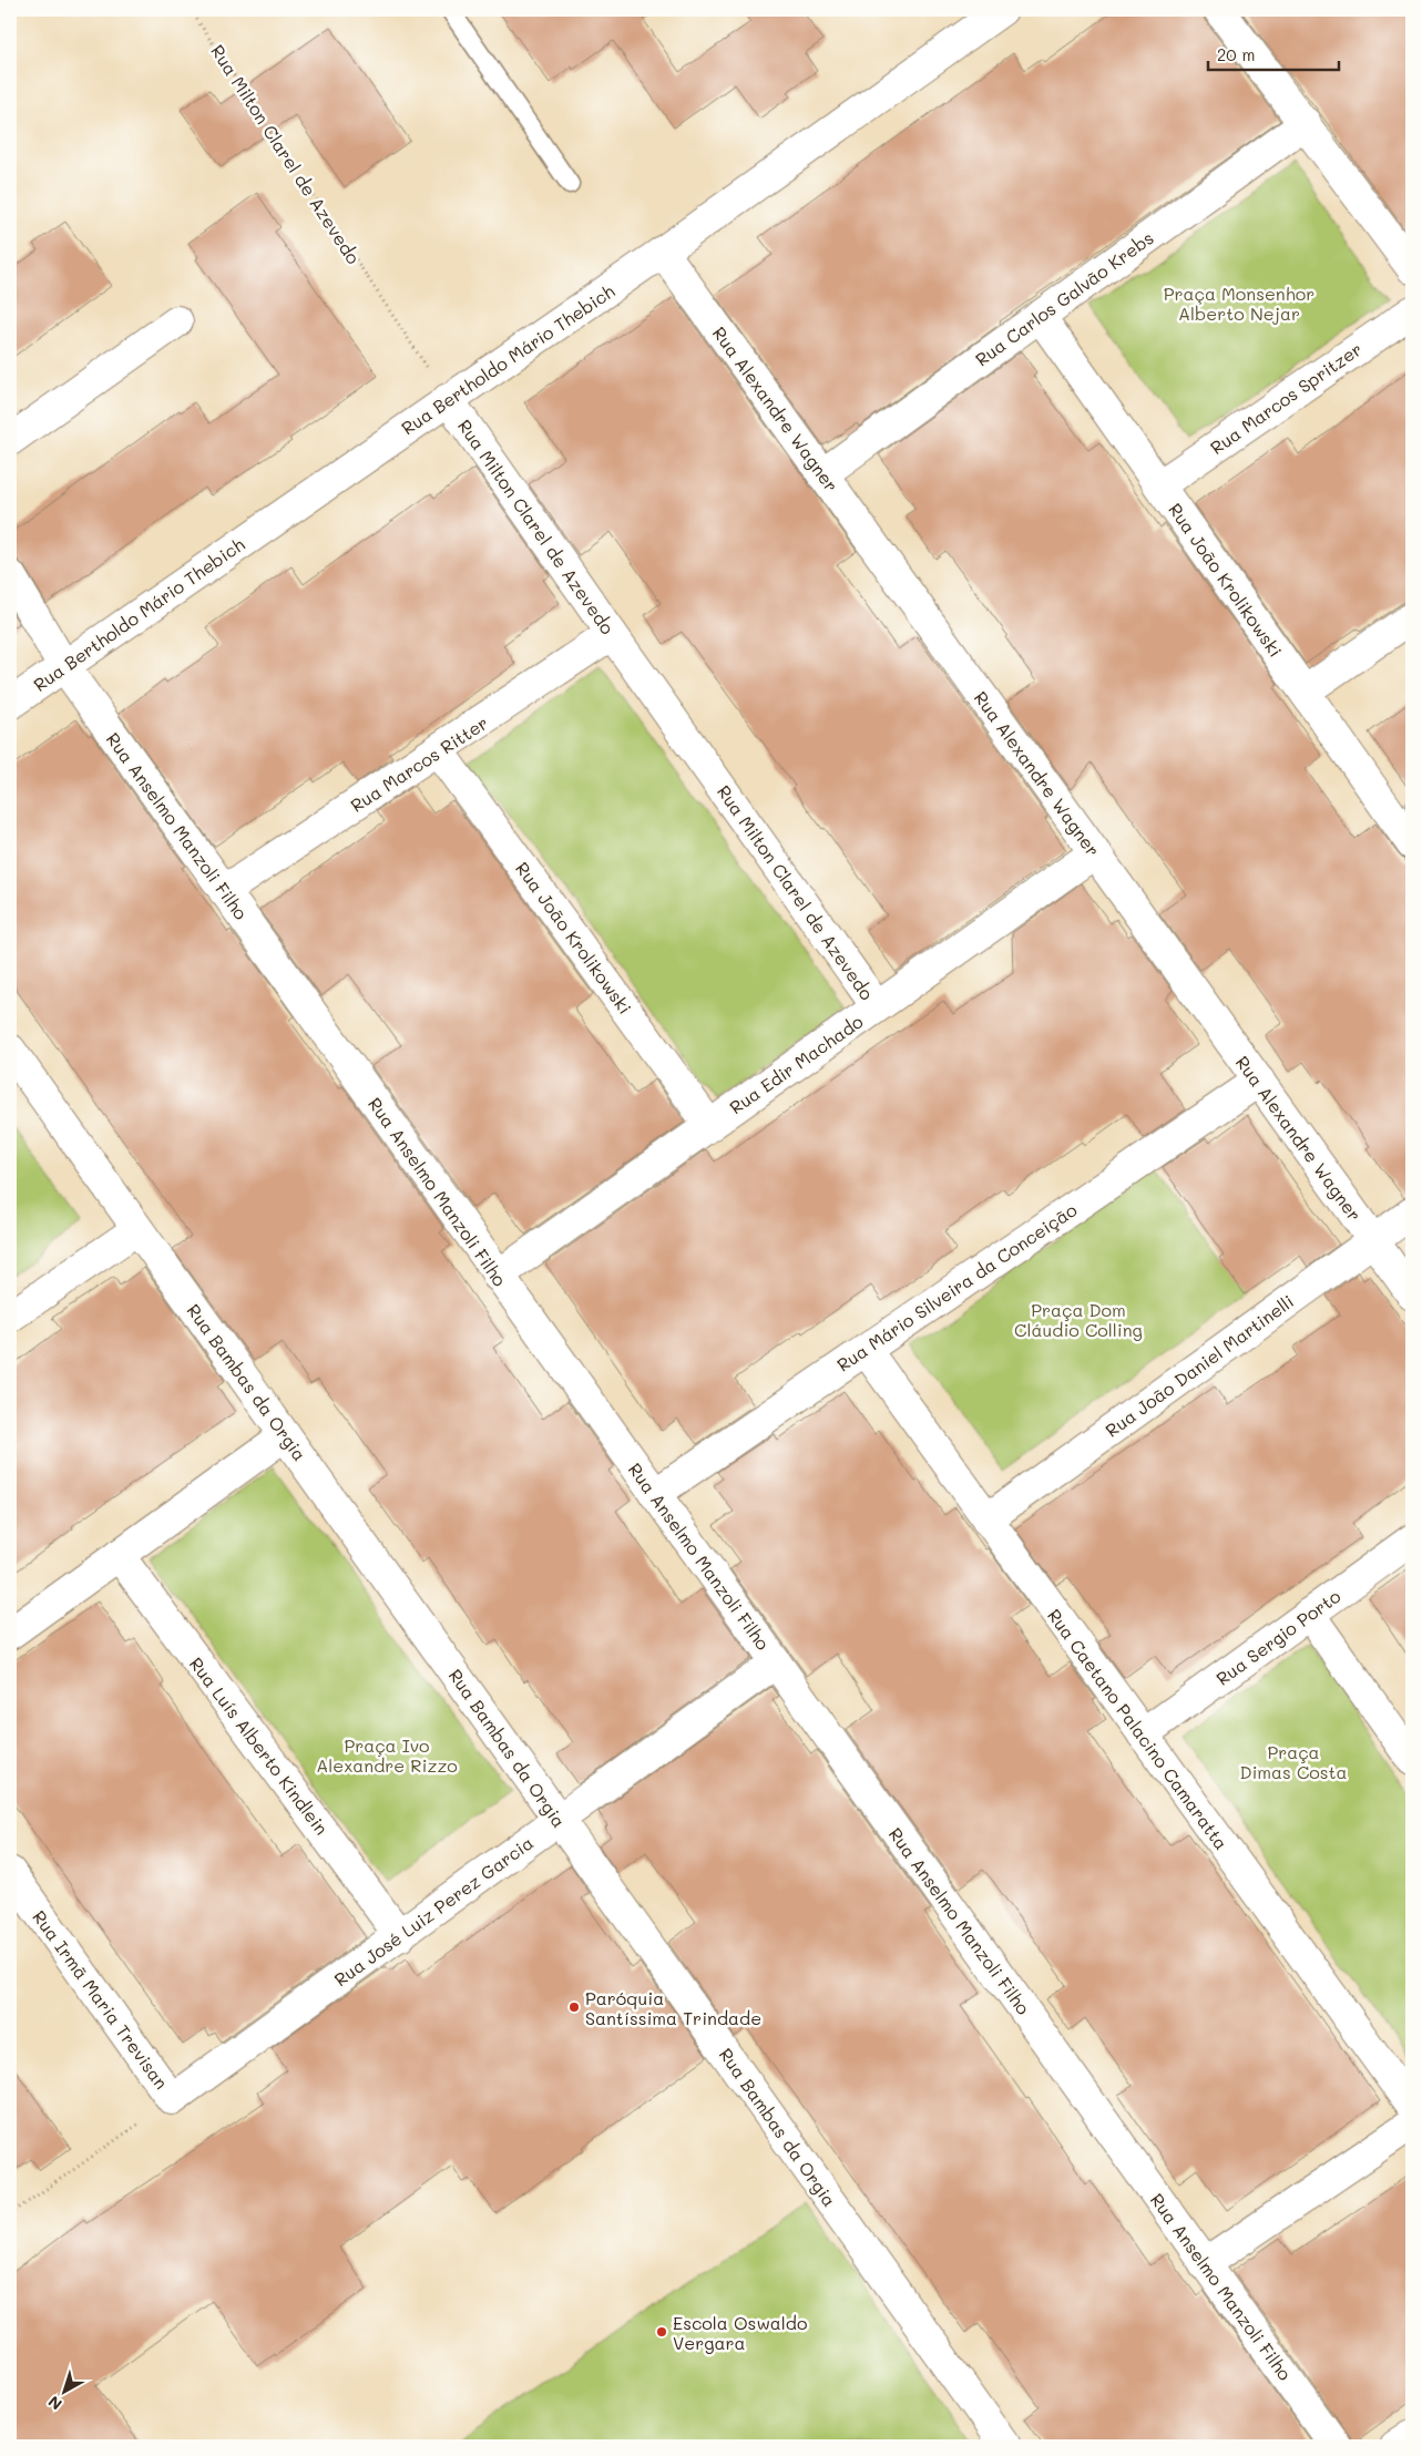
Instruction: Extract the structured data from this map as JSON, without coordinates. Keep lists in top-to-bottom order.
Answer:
{
  "streets": {
    "street": [
      "Rua Milton Clarel de Azevedo",
      "Rua Carlos Galvão Krebs",
      "Rua Bertholdo Mário Thebich",
      "Rua Marcos Spritzer",
      "Rua Alexandre Wagner",
      "Rua João Krolikowski",
      "Rua Marcos Ritter",
      "Rua Anselmo Manzoli Filho",
      "Rua Edir Machado",
      "Rua Mário Silveira da Conceição",
      "Rua João Daniel Martinelli",
      "Rua Bambas da Orgia",
      "Rua Sergio Porto",
      "Rua Caetano Palacino Camaratta",
      "Rua Luís Alberto Kindlein",
      "Rua José Luiz Perez Garcia",
      "Rua Irmã Maria Trevisan"
    ]
  },
  "crossings": [
    ["Rua Milton Clarel de Azevedo", "Rua Bertholdo Mário Thebich"],
    ["Rua Milton Clarel de Azevedo", "Rua Marcos Ritter"],
    ["Rua Milton Clarel de Azevedo", "Rua Edir Machado"],
    ["Rua Carlos Galvão Krebs", "Rua Alexandre Wagner"],
    ["Rua Carlos Galvão Krebs", "Rua João Krolikowski"],
    ["Rua Bertholdo Mário Thebich", "Rua Alexandre Wagner"],
    ["Rua Bertholdo Mário Thebich", "Rua Anselmo Manzoli Filho"],
    ["Rua Marcos Spritzer", "Rua João Krolikowski"],
    ["Rua Alexandre Wagner", "Rua Edir Machado"],
    ["Rua Alexandre Wagner", "Rua Mário Silveira da Conceição"],
    ["Rua Alexandre Wagner", "Rua João Daniel Martinelli"],
    ["Rua João Krolikowski", "Rua Marcos Ritter"],
    ["Rua João Krolikowski", "Rua Edir Machado"],
    ["Rua Marcos Ritter", "Rua Anselmo Manzoli Filho"],
    ["Rua Anselmo Manzoli Filho", "Rua Edir Machado"],
    ["Rua Anselmo Manzoli Filho", "Rua Mário Silveira da Conceição"],
    ["Rua Anselmo Manzoli Filho", "Rua José Luiz Perez Garcia"],
    ["Rua Mário Silveira da Conceição", "Rua Caetano Palacino Camaratta"],
    ["Rua João Daniel Martinelli", "Rua Caetano Palacino Camaratta"],
    ["Rua Bambas da Orgia", "Rua José Luiz Perez Garcia"],
    ["Rua Sergio Porto", "Rua Caetano Palacino Camaratta"],
    ["Rua Luís Alberto Kindlein", "Rua José Luiz Perez Garcia"],
    ["Rua José Luiz Perez Garcia", "Rua Irmã Maria Trevisan"]
  ],
  "parks": [
    "Praça Monsenhor Alberto Nejar",
    "Praça Dom Cláudio Colling",
    "Praça Ivo Alexandre Rizzo",
    "Praça Dimas Costa"
  ],
  "places": ["Paróquia Santíssima Trindade", "Escola Oswaldo Vergara"],
  "scale_bar": "20 m",
  "north": "bottom left"
}
